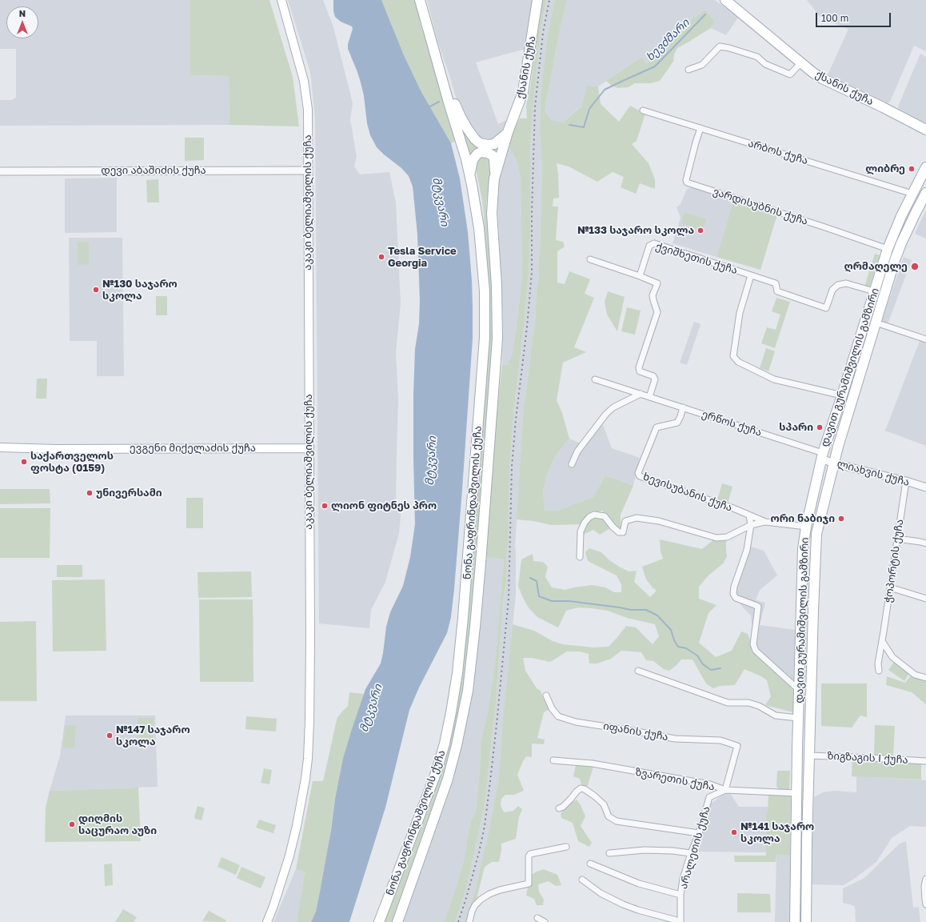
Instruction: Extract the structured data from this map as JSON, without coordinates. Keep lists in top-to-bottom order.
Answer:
{
  "streets": {
    "main road": [
      "ქსანის ქუჩა",
      "აკაკი ბელიაშვილის ქუჩა",
      "დავით გურამიშვილის გამზირი",
      "ევგენი მიქელაძის ქუჩა",
      "ნონა გაფრინდაშვილის ქუჩა"
    ],
    "street": [
      "არბოს ქუჩა",
      "დევი აბაშიძის ქუჩა",
      "ვარდისუბნის ქუჩა",
      "ქვიშხეთის ქუჩა",
      "ერწოს ქუჩა",
      "ლიახვის ქუჩა",
      "ხევისუბანის ქუჩა",
      "ჭოპორტის ქუჩა",
      "იფანის ქუჩა",
      "ზიგზაგის I ქუჩა",
      "ზვარეთის ქუჩა",
      "არალეთის ქუჩა"
    ]
  },
  "crossings": [
    ["ქსანის ქუჩა", "ნონა გაფრინდაშვილის ქუჩა"],
    ["არბოს ქუჩა", "ვარდისუბნის ქუჩა"],
    ["არბოს ქუჩა", "დავით გურამიშვილის გამზირი"],
    ["დევი აბაშიძის ქუჩა", "აკაკი ბელიაშვილის ქუჩა"],
    ["აკაკი ბელიაშვილის ქუჩა", "ევგენი მიქელაძის ქუჩა"],
    ["ვარდისუბნის ქუჩა", "დავით გურამიშვილის გამზირი"],
    ["ქვიშხეთის ქუჩა", "დავით გურამიშვილის გამზირი"],
    ["დავით გურამიშვილის გამზირი", "ერწოს ქუჩა"],
    ["დავით გურამიშვილის გამზირი", "ლიახვის ქუჩა"],
    ["დავით გურამიშვილის გამზირი", "ხევისუბანის ქუჩა"],
    ["დავით გურამიშვილის გამზირი", "ზიგზაგის I ქუჩა"],
    ["დავით გურამიშვილის გამზირი", "ზვარეთის ქუჩა"],
    ["ერწოს ქუჩა", "ლიახვის ქუჩა"],
    ["ერწოს ქუჩა", "ხევისუბანის ქუჩა"],
    ["ლიახვის ქუჩა", "ჭოპორტის ქუჩა"],
    ["იფანის ქუჩა", "ზვარეთის ქუჩა"],
    ["იფანის ქუჩა", "არალეთის ქუჩა"],
    ["ზვარეთის ქუჩა", "არალეთის ქუჩა"]
  ],
  "water": ["ხევძმარი", "მტკვარი"],
  "places": [
    "ლიბრე",
    "№133 საჯარო სკოლა",
    "Tesla Service Georgia",
    "ღრმაღელე",
    "№130 საჯარო სკოლა",
    "სპარი",
    "საქართველოს ფოსტა (0159)",
    "უნივერსამი",
    "ლიონ ფიტნეს პრო",
    "ორი ნაბიჯი",
    "№147 საჯარო სკოლა",
    "დიღმის საცურაო აუზი",
    "№141 საჯარო სკოლა"
  ],
  "scale_bar": "100 m",
  "north": "top"
}
